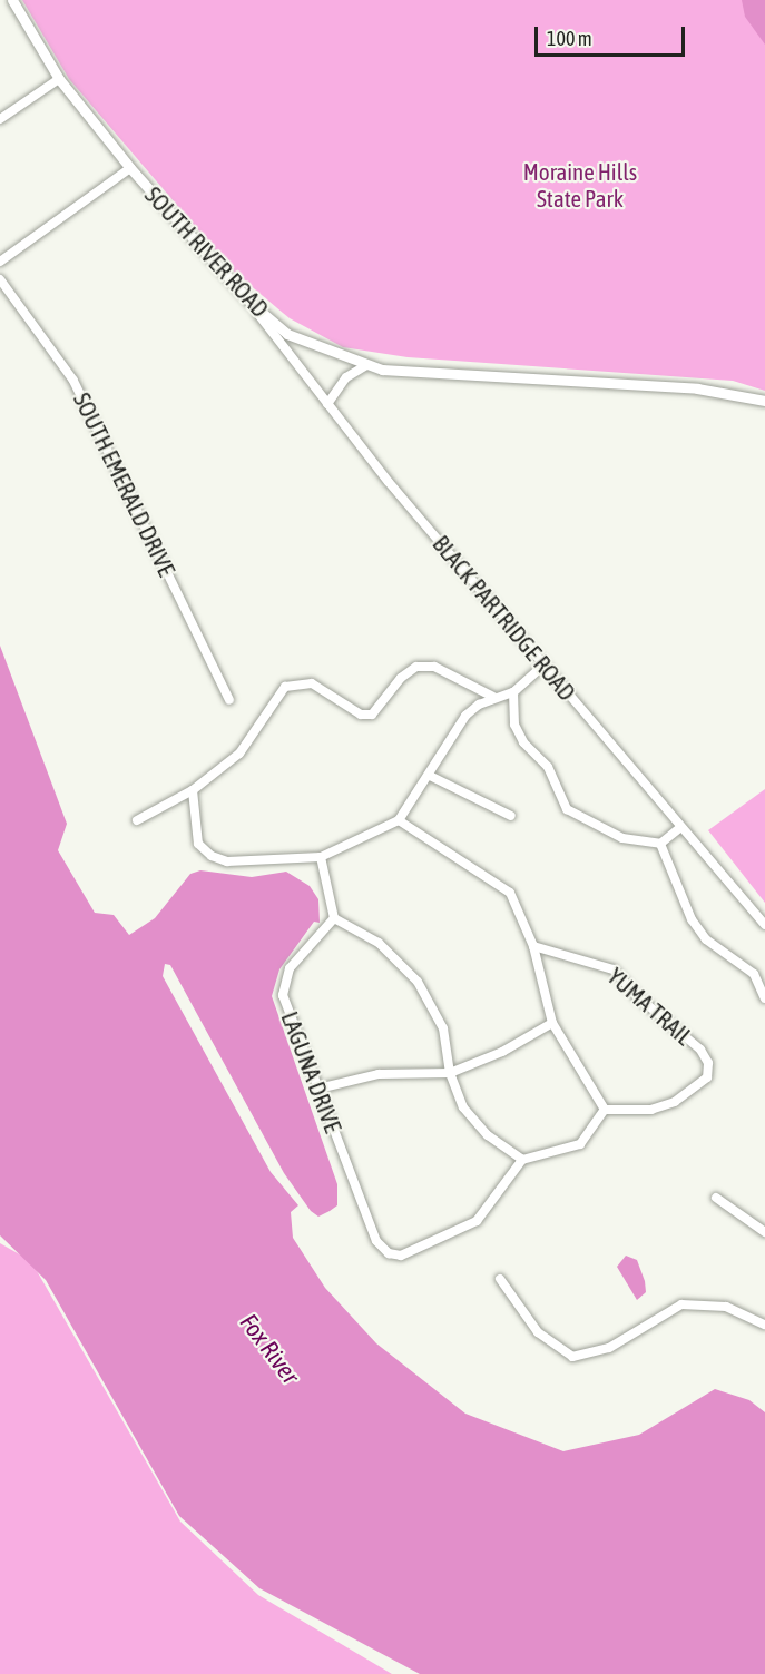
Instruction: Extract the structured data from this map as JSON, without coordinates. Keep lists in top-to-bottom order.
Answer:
{
  "streets": {
    "street": [
      "SOUTH RIVER ROAD",
      "SOUTH EMERALD DRIVE",
      "BLACK PARTRIDGE ROAD",
      "YUMA TRAIL",
      "LAGUNA DRIVE"
    ]
  },
  "crossings": [
    ["SOUTH RIVER ROAD", "BLACK PARTRIDGE ROAD"]
  ],
  "water": ["Fox River"],
  "parks": ["Moraine Hills State Park"],
  "scale_bar": "100 m"
}
